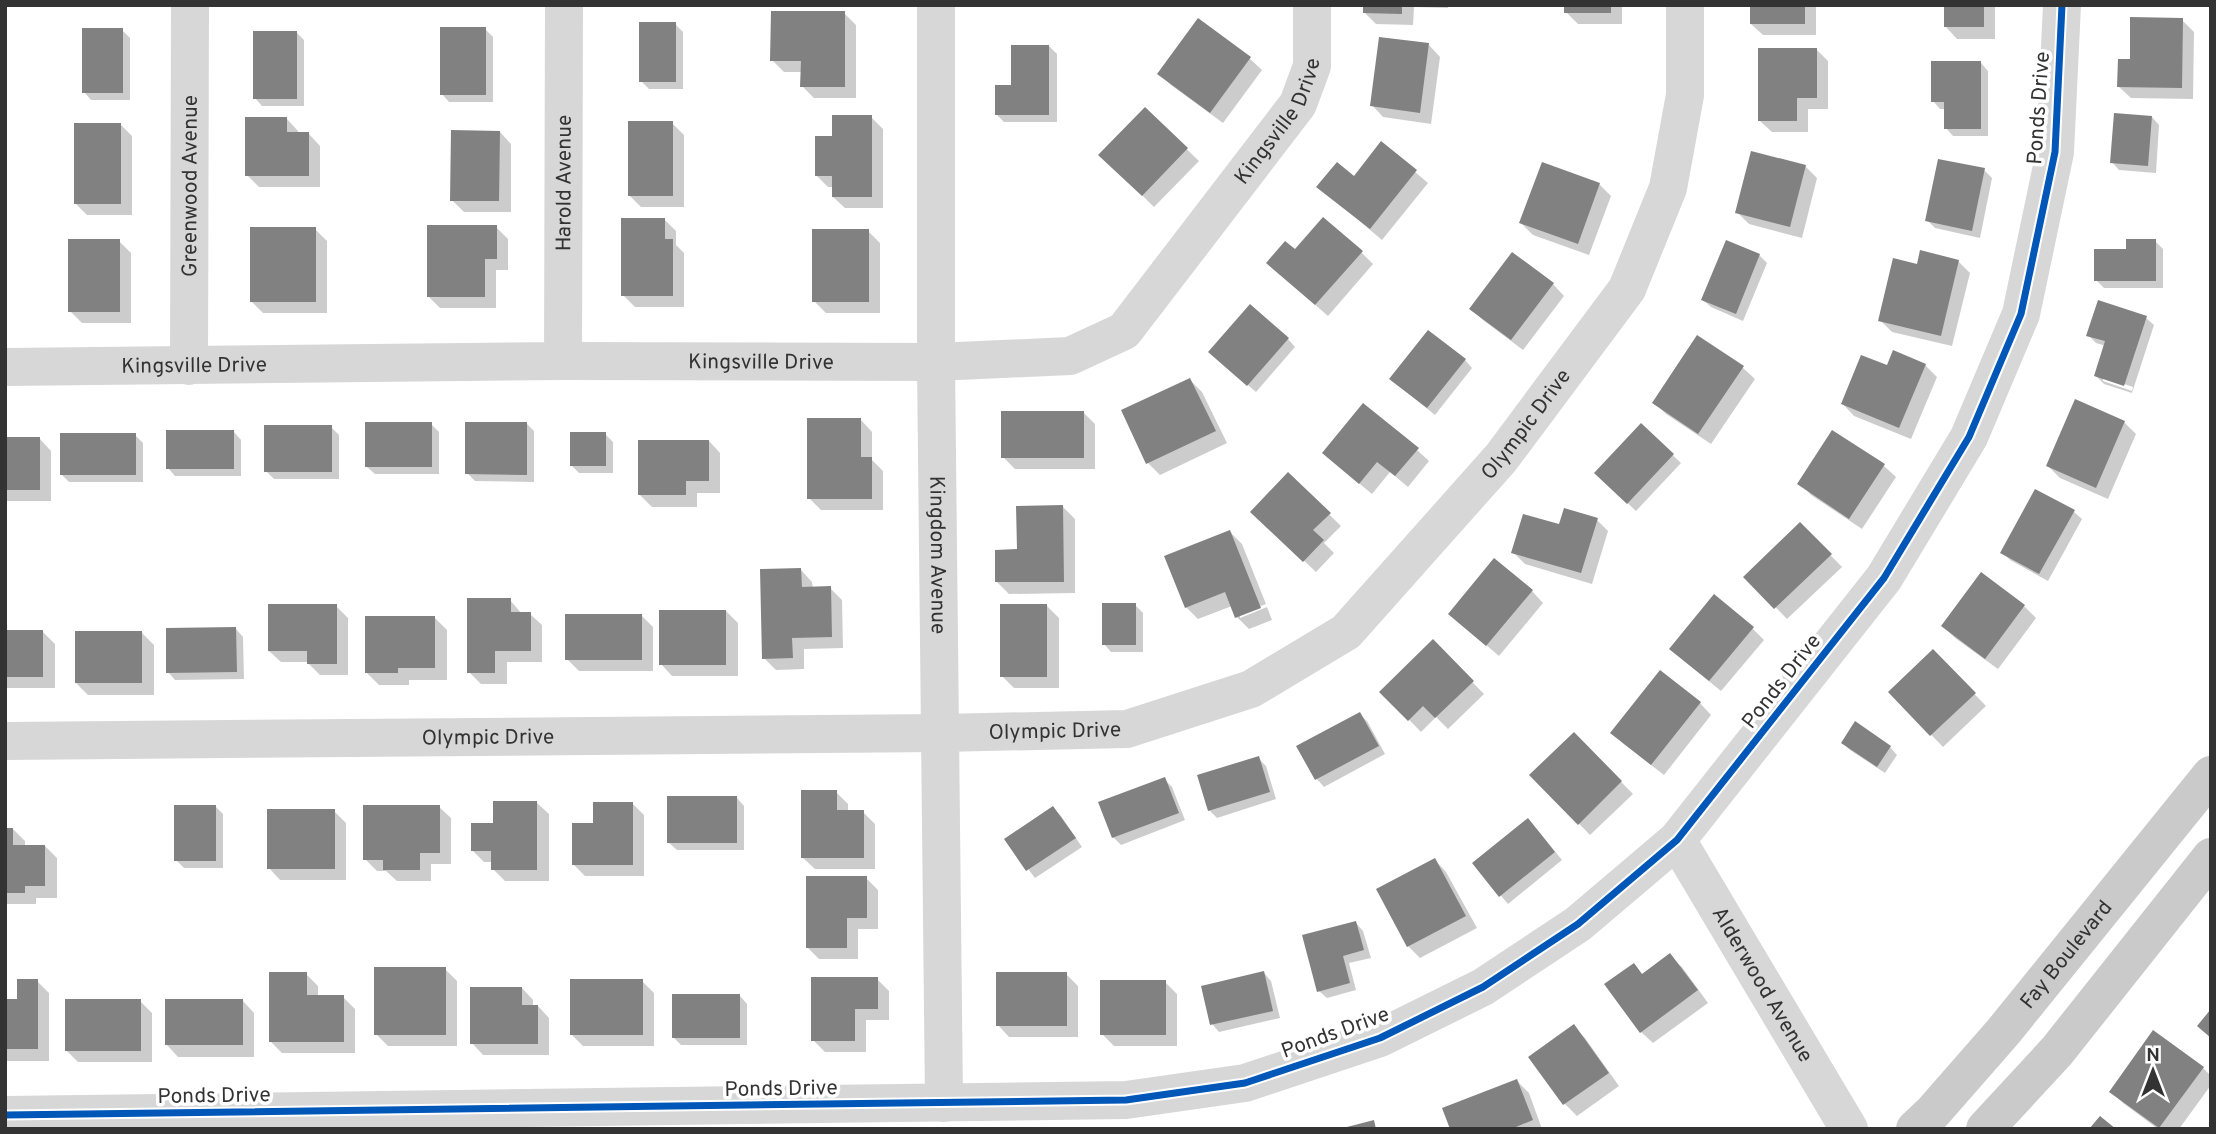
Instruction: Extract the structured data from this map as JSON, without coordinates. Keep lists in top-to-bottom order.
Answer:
{
  "streets": {
    "main road": ["Fay Boulevard"],
    "street": [
      "Ponds Drive",
      "Kingsville Drive",
      "Harold Avenue",
      "Greenwood Avenue",
      "Olympic Drive",
      "Kingdom Avenue",
      "Alderwood Avenue"
    ]
  },
  "crossings": [
    ["Ponds Drive", "Kingdom Avenue"],
    ["Ponds Drive", "Alderwood Avenue"],
    ["Kingsville Drive", "Harold Avenue"],
    ["Kingsville Drive", "Greenwood Avenue"],
    ["Kingsville Drive", "Kingdom Avenue"],
    ["Olympic Drive", "Kingdom Avenue"]
  ],
  "north": "top"
}
